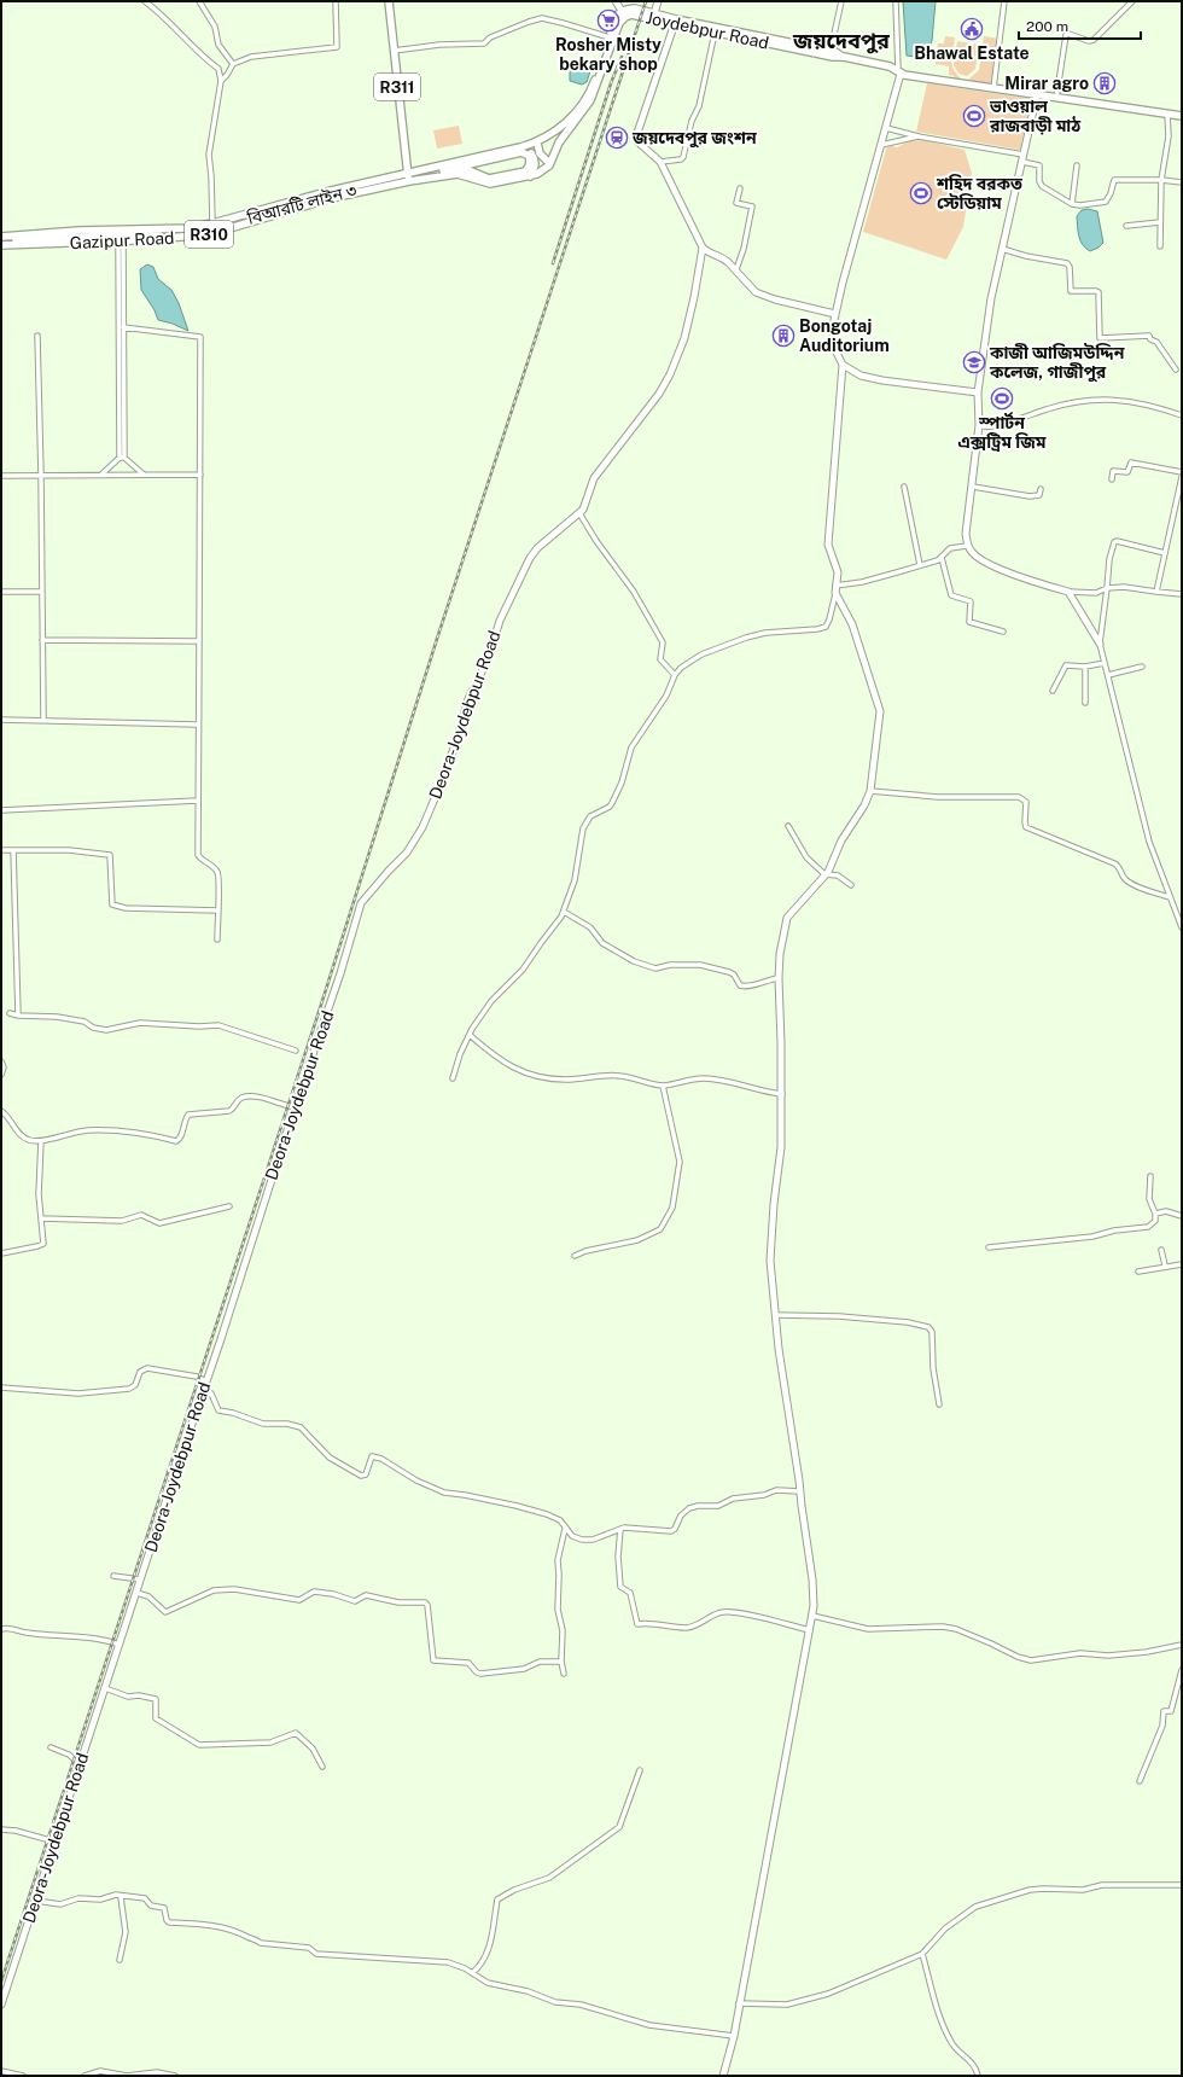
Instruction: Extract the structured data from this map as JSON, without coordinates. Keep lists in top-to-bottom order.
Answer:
{
  "streets": {
    "main road": [
      "Joydebpur Road",
      "R311",
      "বিআরটি লাইন ৩",
      "R310",
      "Gazipur Road"
    ],
    "street": ["Deora-Joydebpur Road"]
  },
  "crossings": [
    ["Joydebpur Road", "R311"],
    ["Joydebpur Road", "বিআরটি লাইন ৩"],
    ["Joydebpur Road", "Gazipur Road"],
    ["R311", "বিআরটি লাইন ৩"],
    ["R311", "Gazipur Road"],
    ["বিআরটি লাইন ৩", "Gazipur Road"]
  ],
  "districts": ["জয়দেবপুর"],
  "places": {
    "supermarket": ["Rosher Misty bekary shop"],
    "public building": ["Bhawal Estate"],
    "building": ["Mirar agro", "Bongotaj Auditorium"],
    "sports": ["ভাওয়াল রাজবাড়ী মাঠ", "শহিদ বরকত স্টেডিয়াম", "স্পার্টন এক্সট্রিম জিম"],
    "station": ["জয়দেবপুর জংশন"],
    "school or university": ["কাজী আজিমউদ্দিন কলেজ, গাজীপুর"]
  },
  "scale_bar": "200 m"
}
